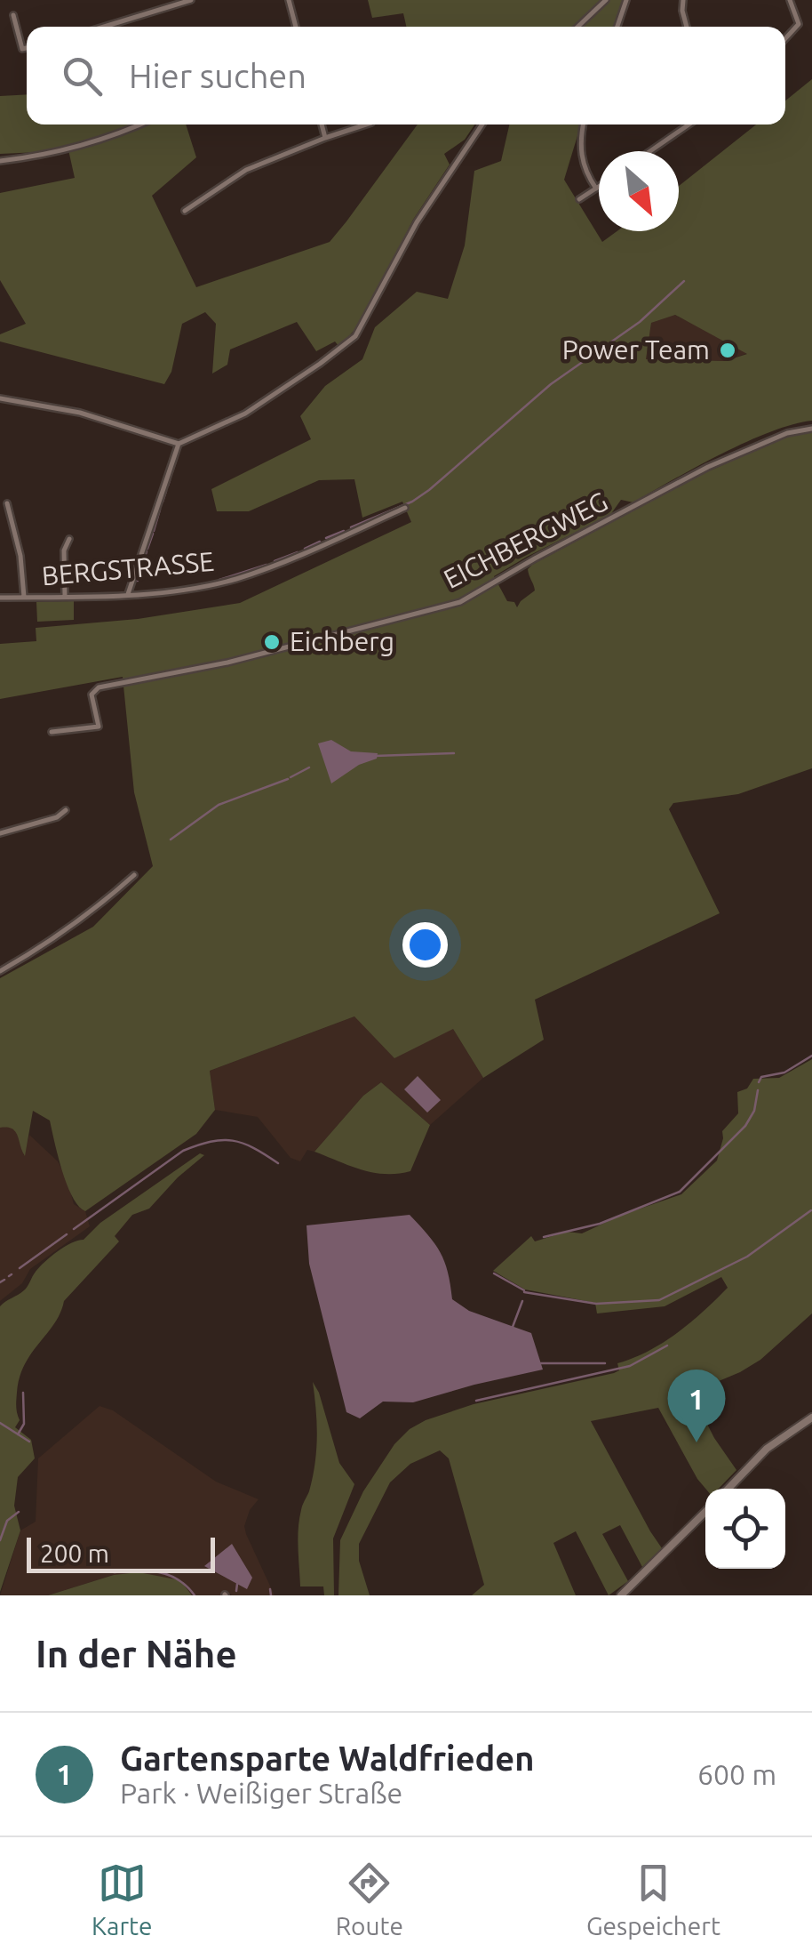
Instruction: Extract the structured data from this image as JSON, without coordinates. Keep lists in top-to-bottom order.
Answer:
{
  "streets": {
    "street": ["EICHBERGWEG", "BERGSTRASSE"]
  },
  "places": ["Power Team", "Eichberg"],
  "scale_bar": "200 m",
  "north": "bottom right",
  "page": {
    "search": "Hier suchen",
    "pins": "1",
    "scale": "200 m",
    "heading": "In der Nähe",
    "list": [
      {
        "mark": "1",
        "name": "Gartensparte Waldfrieden",
        "note": "Park · Weißiger Straße",
        "value": "600 m"
      }
    ],
    "nav": ["Karte", "Route", "Gespeichert"]
  }
}
